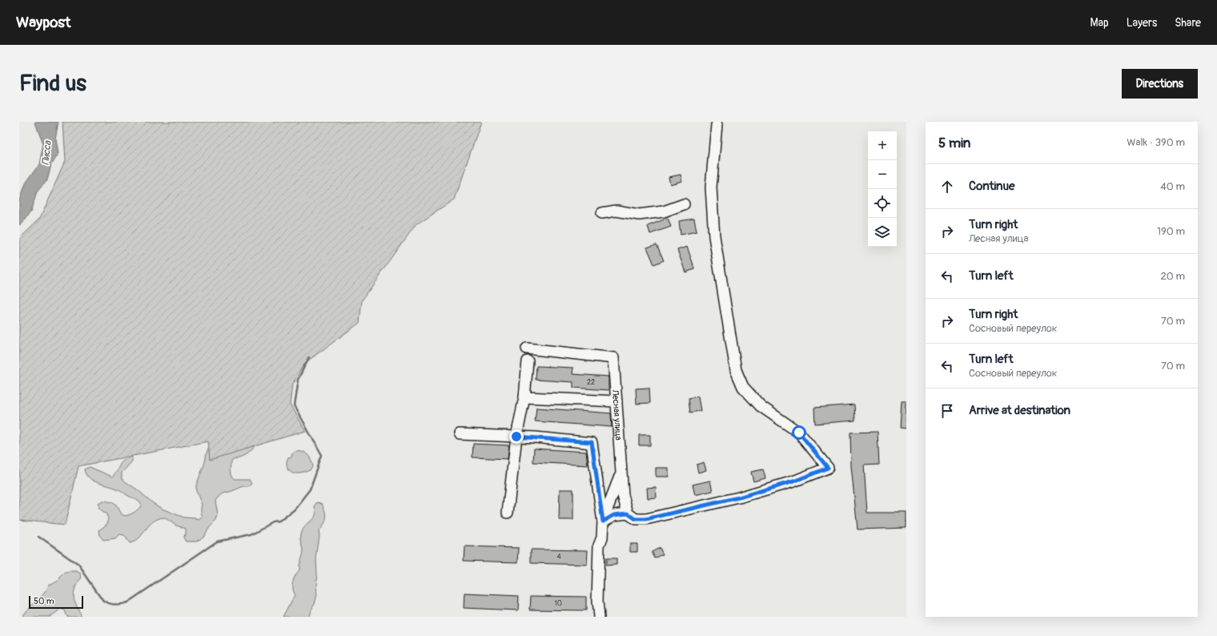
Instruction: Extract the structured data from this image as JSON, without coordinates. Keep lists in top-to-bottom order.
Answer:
{
  "streets": {
    "street": ["Лесная улица"]
  },
  "water": ["Писса"],
  "house_numbers": ["22", "4", "10"],
  "scale_bar": "50 m",
  "page": {
    "header": "Waypost",
    "nav": ["Map", "Layers", "Share"],
    "buttons": "Directions",
    "title": "Find us",
    "heading": ["5 min", "Walk · 390 m"],
    "map_buttons": ["+", "−"],
    "list": [
      ["Continue", "40 m"],
      ["Turn right", "Лесная улица", "190 m"],
      ["Turn left", "20 m"],
      ["Turn right", "Сосновый переулок", "70 m"],
      ["Turn left", "Сосновый переулок", "70 m"],
      "Arrive at destination"
    ],
    "scale": "50 m"
  }
}
